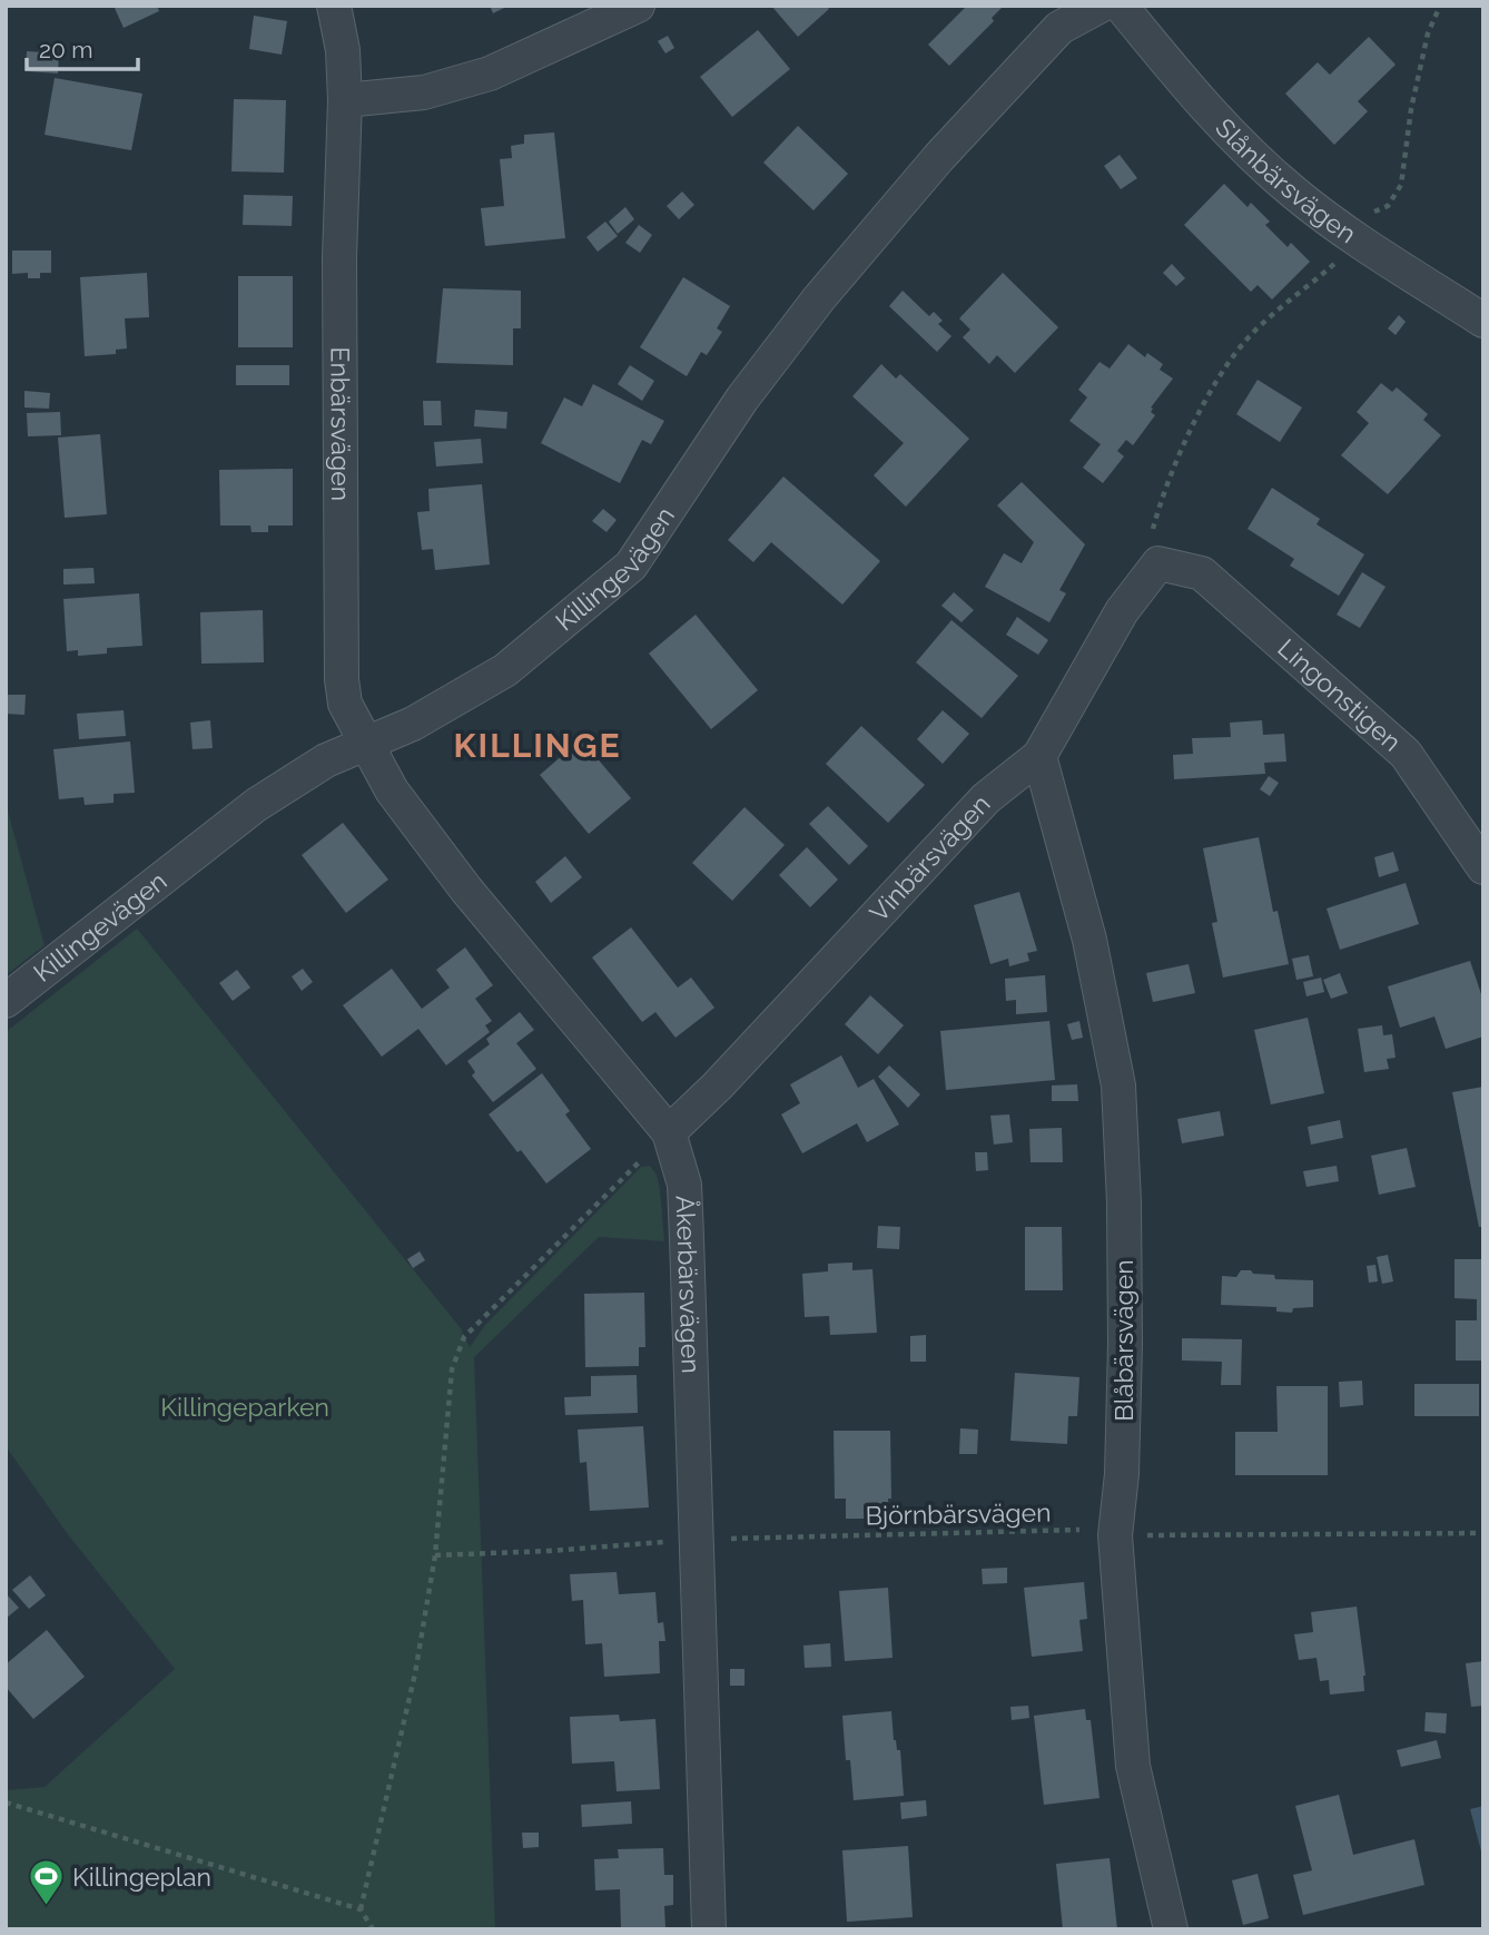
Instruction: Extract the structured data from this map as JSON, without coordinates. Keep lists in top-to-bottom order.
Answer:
{
  "streets": {
    "street": [
      "Slånbärsvägen",
      "Enbärsvägen",
      "Killingevägen",
      "Lingonstigen",
      "Vinbärsvägen",
      "Åkerbärsvägen",
      "Blåbärsvägen"
    ],
    "path": ["Björnbärsvägen"]
  },
  "crossings": [
    ["Enbärsvägen", "Killingevägen"],
    ["Enbärsvägen", "Åkerbärsvägen"],
    ["Killingevägen", "Åkerbärsvägen"],
    ["Lingonstigen", "Vinbärsvägen"],
    ["Vinbärsvägen", "Åkerbärsvägen"],
    ["Vinbärsvägen", "Blåbärsvägen"],
    ["Åkerbärsvägen", "Björnbärsvägen"],
    ["Blåbärsvägen", "Björnbärsvägen"]
  ],
  "districts": ["KILLINGE"],
  "parks": ["Killingeparken"],
  "places": {
    "sports": ["Killingeplan"]
  },
  "scale_bar": "20 m"
}
